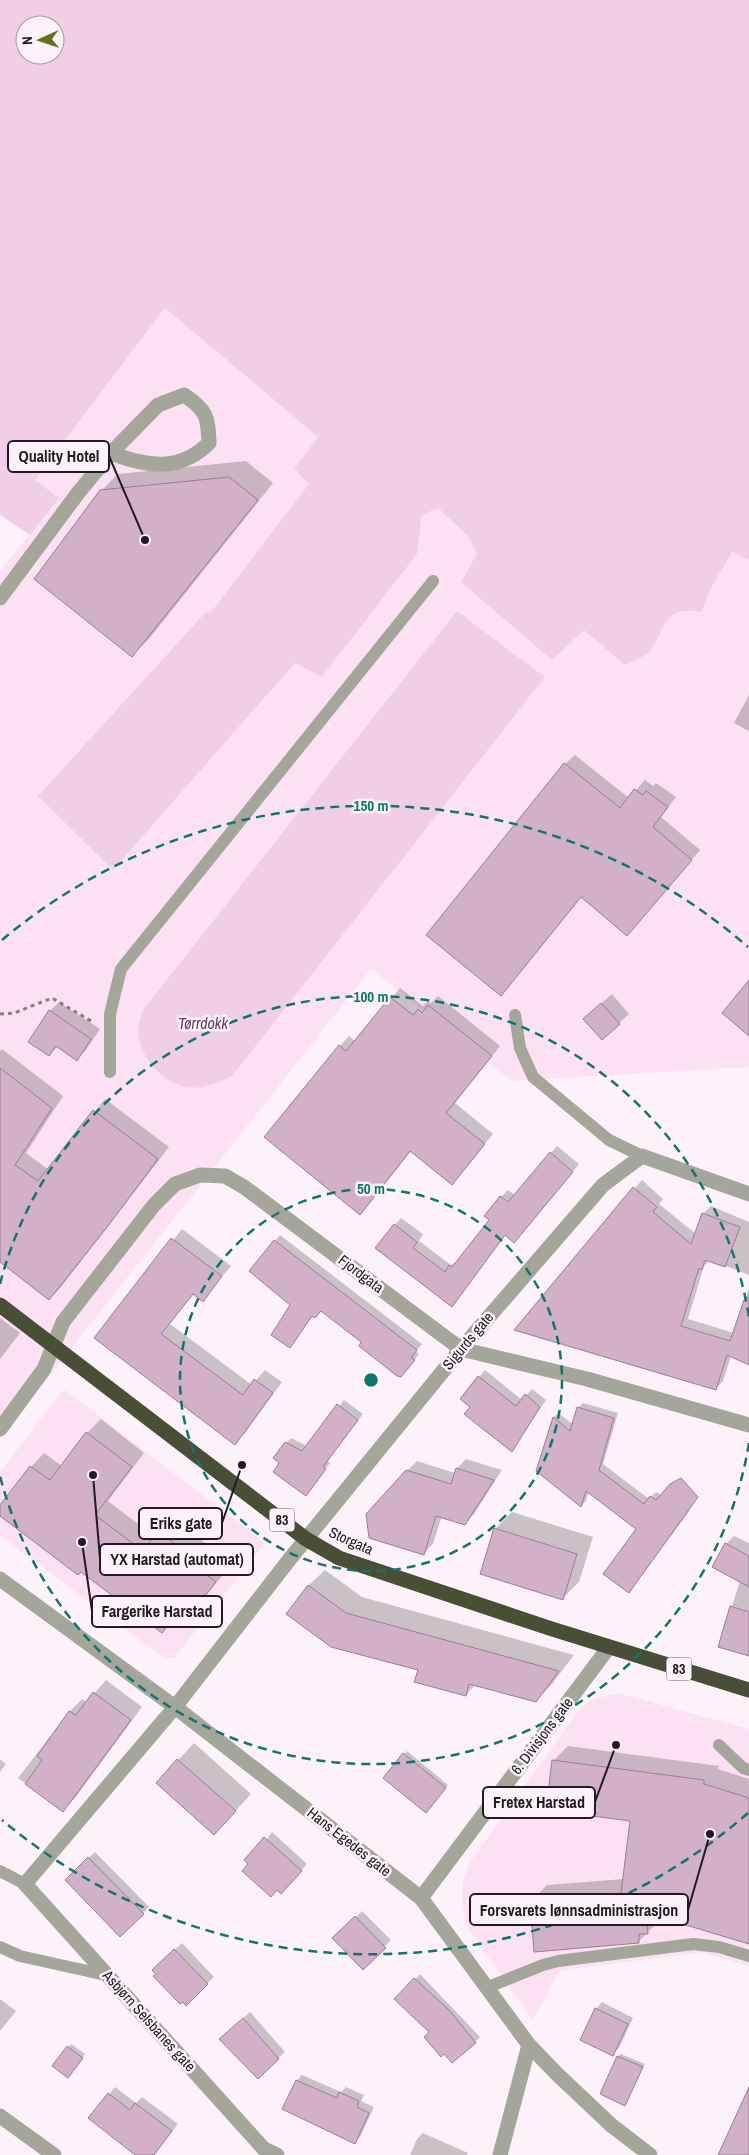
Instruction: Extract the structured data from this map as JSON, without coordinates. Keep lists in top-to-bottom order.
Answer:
{
  "streets": {
    "highway": ["83", "Storgata"],
    "street": [
      "Fjordgata",
      "Sigurds gate",
      "6. Divisjons gate",
      "Hans Egedes gate",
      "Asbjørn Selsbanes gate"
    ]
  },
  "crossings": [
    ["Fjordgata", "Sigurds gate"],
    ["Fjordgata", "Storgata"],
    ["Sigurds gate", "Storgata"],
    ["Sigurds gate", "Hans Egedes gate"],
    ["Sigurds gate", "Asbjørn Selsbanes gate"],
    ["Storgata", "6. Divisjons gate"],
    ["6. Divisjons gate", "Hans Egedes gate"]
  ],
  "water": ["Tørrdokk"],
  "places": [
    "Quality Hotel",
    "Eriks gate",
    "YX Harstad (automat)",
    "Fargerike Harstad",
    "Fretex Harstad",
    "Forsvarets lønnsadministrasjon"
  ],
  "north": "left",
  "rings": ["150 m", "100 m", "50 m"]
}
